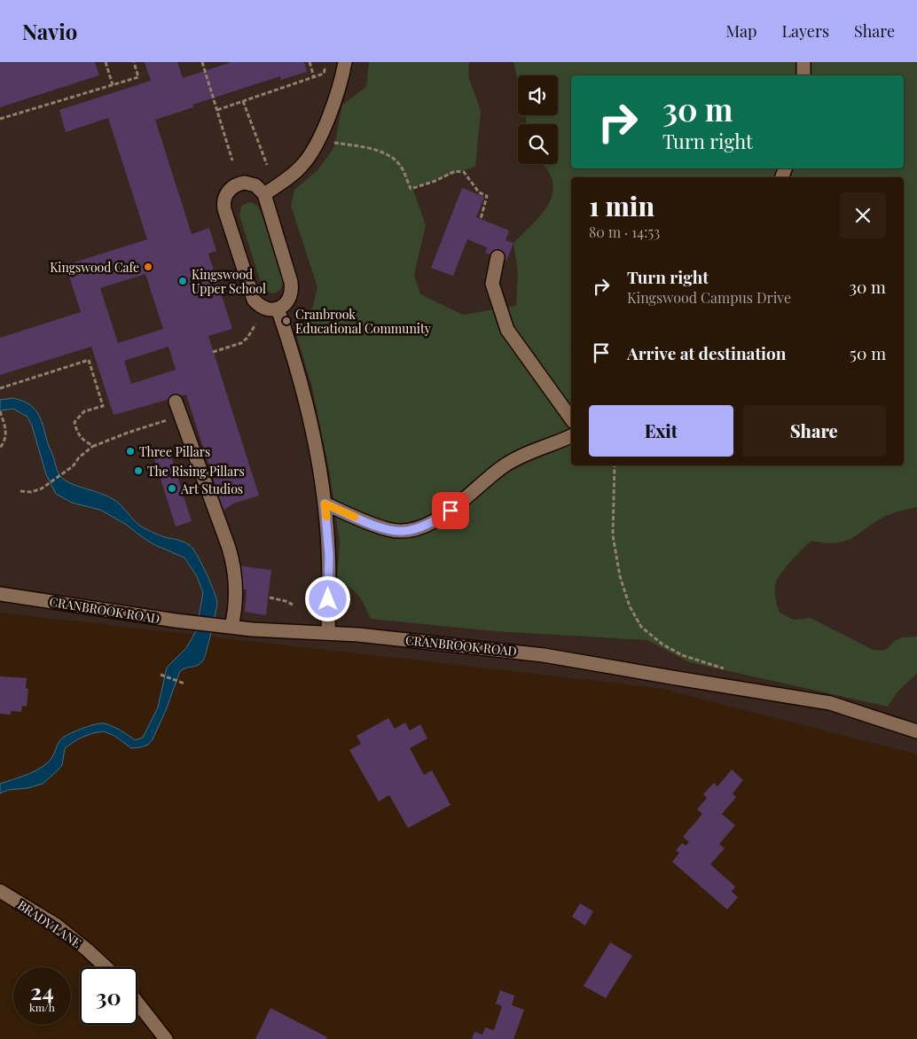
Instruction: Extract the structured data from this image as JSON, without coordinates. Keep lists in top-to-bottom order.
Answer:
{
  "streets": {
    "street": ["CRANBROOK ROAD", "BRADY LANE"]
  },
  "places": [
    "Kingswood Cafe",
    "Kingswood Upper School",
    "Cranbrook Educational Community",
    "Three Pillars",
    "The Rising Pillars",
    "Art Studios"
  ],
  "page": {
    "header": "Navio",
    "nav": ["Map", "Layers", "Share"],
    "turn": ["30 m", "Turn right"],
    "heading": ["1 min", "80 m · 14:53"],
    "list": [
      {
        "name": "Turn right",
        "note": "Kingswood Campus Drive",
        "value": "30 m"
      },
      {
        "name": "Arrive at destination",
        "value": "50 m"
      }
    ],
    "buttons": ["Exit", "Share"],
    "speed": "24 km/h",
    "limit": "30"
  }
}
